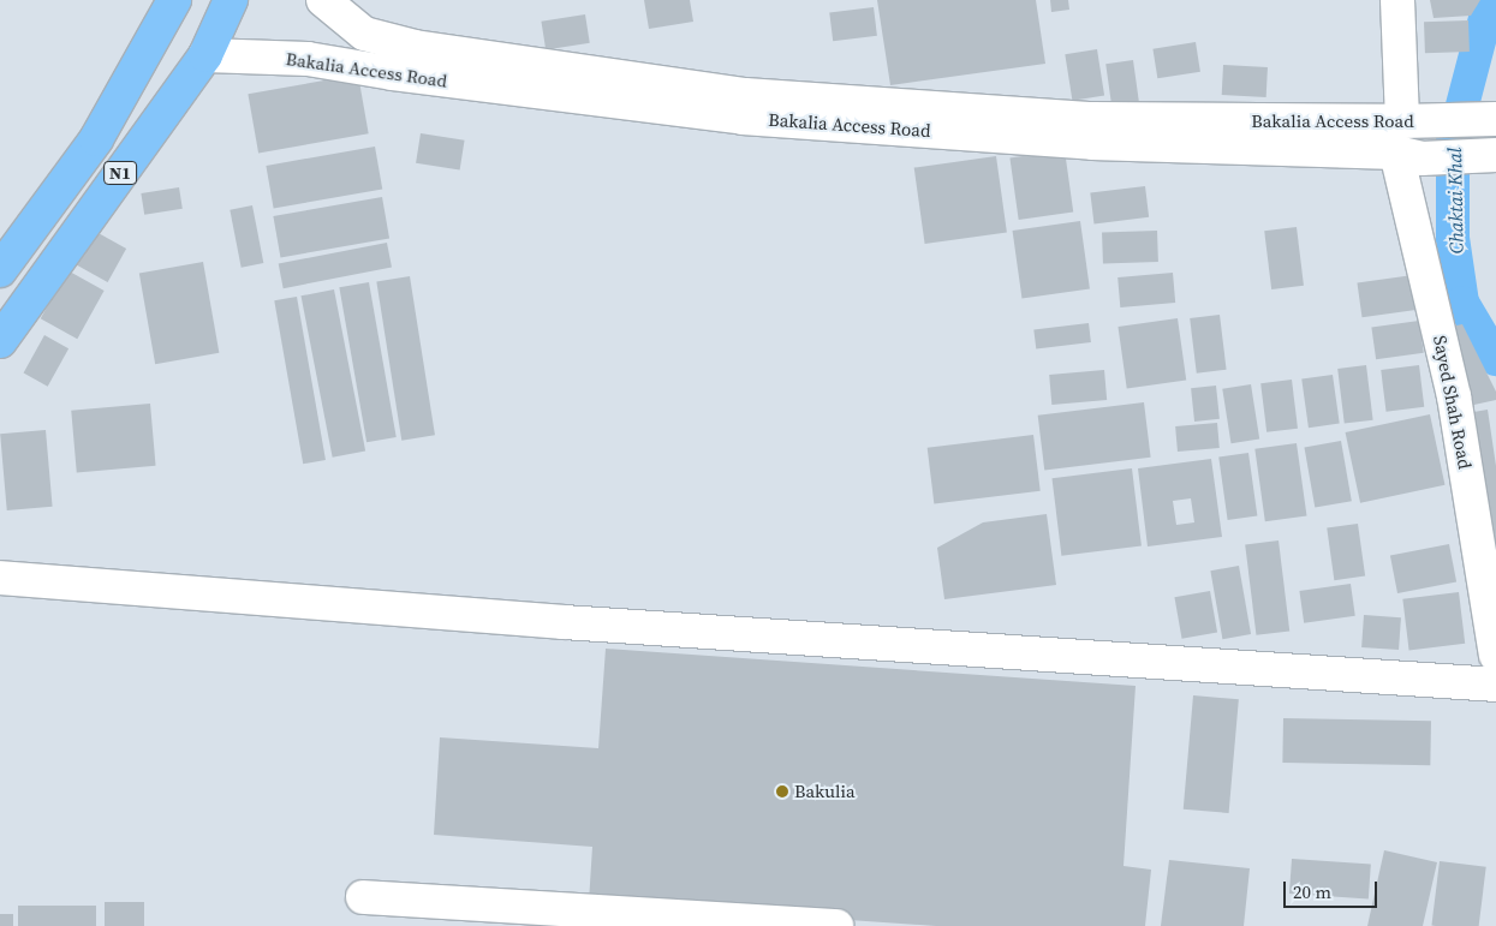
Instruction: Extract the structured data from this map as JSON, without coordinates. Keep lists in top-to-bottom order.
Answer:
{
  "streets": {
    "highway": ["N1"],
    "street": ["Bakalia Access Road", "Sayed Shah Road"]
  },
  "crossings": [
    ["Bakalia Access Road", "N1"],
    ["Bakalia Access Road", "Sayed Shah Road"]
  ],
  "water": ["Chaktai Khal"],
  "places": ["Bakulia"],
  "scale_bar": "20 m"
}
